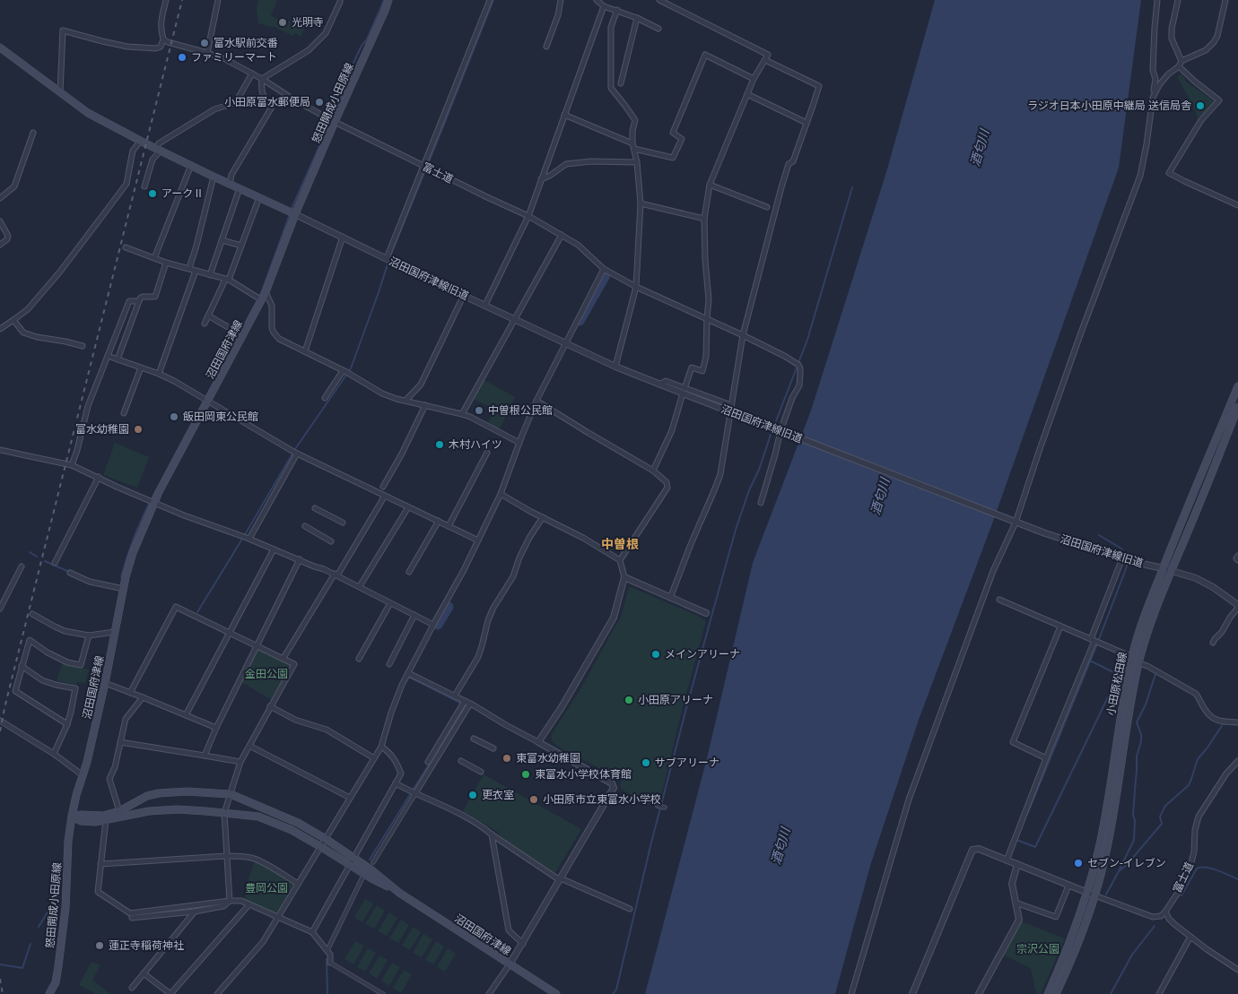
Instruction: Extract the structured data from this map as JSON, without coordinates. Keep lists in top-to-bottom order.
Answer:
{
  "streets": {
    "main road": ["怒田開成小田原線", "沼田国府津線", "小田原松田線"],
    "street": ["富士道", "沼田国府津線旧道"]
  },
  "crossings": [
    ["怒田開成小田原線", "富士道"],
    ["怒田開成小田原線", "沼田国府津線旧道"],
    ["怒田開成小田原線", "沼田国府津線"],
    ["富士道", "沼田国府津線旧道"],
    ["沼田国府津線旧道", "沼田国府津線"],
    ["沼田国府津線旧道", "小田原松田線"]
  ],
  "districts": ["中曽根"],
  "water": ["酒匂川"],
  "parks": ["金田公園", "豊岡公園", "宗沢公園"],
  "places": [
    "光明寺",
    "富水駅前交番",
    "ファミリーマート",
    "小田原富水郵便局",
    "ラジオ日本小田原中継局 送信局舎",
    "アークⅡ",
    "中曽根公民館",
    "飯田岡東公民館",
    "富水幼稚園",
    "木村ハイツ",
    "メインアリーナ",
    "小田原アリーナ",
    "東富水幼稚園",
    "サブアリーナ",
    "東富水小学校体育館",
    "更衣室",
    "小田原市立東富水小学校",
    "セブン-イレブン",
    "蓮正寺稲荷神社"
  ]
}
